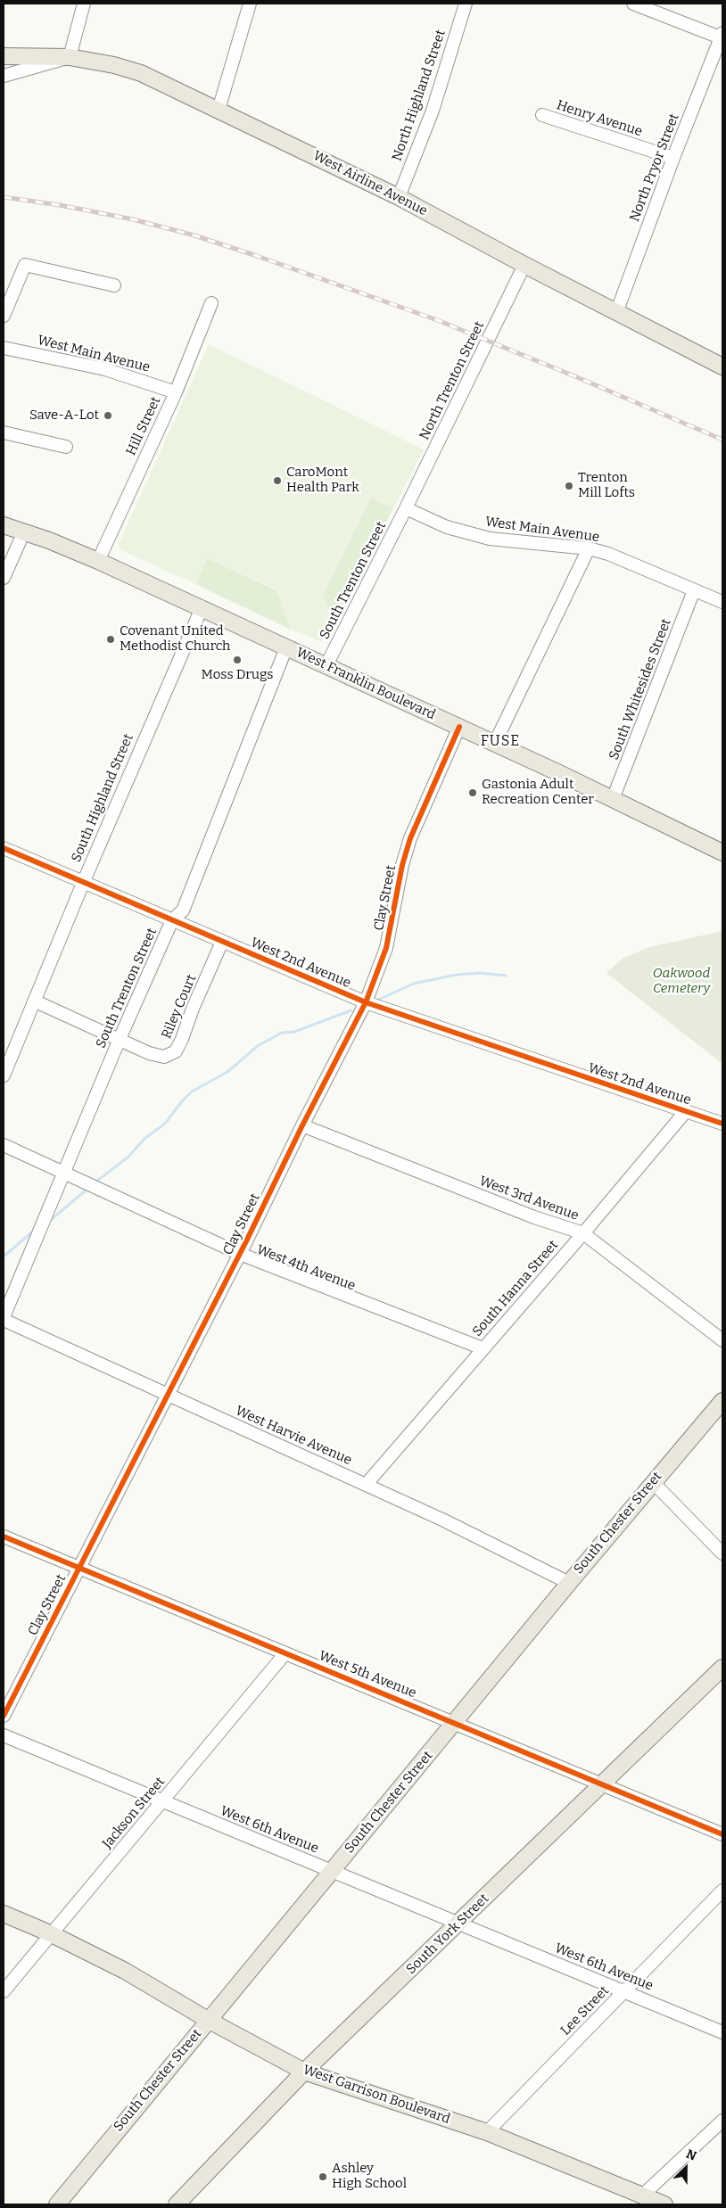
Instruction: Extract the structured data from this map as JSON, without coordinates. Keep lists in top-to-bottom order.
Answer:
{
  "streets": {
    "main road": [
      "West Airline Avenue",
      "West Franklin Boulevard",
      "South Chester Street",
      "South York Street",
      "West Garrison Boulevard"
    ],
    "street": [
      "North Highland Street",
      "Henry Avenue",
      "North Pryor Street",
      "West Main Avenue",
      "North Trenton Street",
      "Hill Street",
      "South Trenton Street",
      "South Whitesides Street",
      "South Highland Street",
      "Clay Street",
      "West 2nd Avenue",
      "Riley Court",
      "West 3rd Avenue",
      "West 4th Avenue",
      "South Hanna Street",
      "West Harvie Avenue",
      "West 5th Avenue",
      "Jackson Street",
      "West 6th Avenue",
      "Lee Street"
    ]
  },
  "crossings": [
    ["North Highland Street", "West Airline Avenue"],
    ["Henry Avenue", "North Pryor Street"],
    ["North Pryor Street", "West Airline Avenue"],
    ["West Airline Avenue", "North Trenton Street"],
    ["West Main Avenue", "North Trenton Street"],
    ["West Main Avenue", "Hill Street"],
    ["West Main Avenue", "South Trenton Street"],
    ["West Main Avenue", "South Whitesides Street"],
    ["North Trenton Street", "South Trenton Street"],
    ["Hill Street", "West Franklin Boulevard"],
    ["South Trenton Street", "West Franklin Boulevard"],
    ["South Trenton Street", "West 2nd Avenue"],
    ["South Trenton Street", "Riley Court"],
    ["South Trenton Street", "West 4th Avenue"],
    ["South Trenton Street", "West Harvie Avenue"],
    ["West Franklin Boulevard", "South Whitesides Street"],
    ["West Franklin Boulevard", "South Highland Street"],
    ["West Franklin Boulevard", "Clay Street"],
    ["South Highland Street", "West 2nd Avenue"],
    ["Clay Street", "West 2nd Avenue"],
    ["Clay Street", "West 3rd Avenue"],
    ["Clay Street", "West 4th Avenue"],
    ["Clay Street", "West Harvie Avenue"],
    ["Clay Street", "West 5th Avenue"],
    ["West 2nd Avenue", "Riley Court"],
    ["West 2nd Avenue", "South Hanna Street"],
    ["West 3rd Avenue", "South Hanna Street"],
    ["West 4th Avenue", "South Hanna Street"],
    ["South Hanna Street", "West Harvie Avenue"],
    ["West Harvie Avenue", "South Chester Street"],
    ["South Chester Street", "West 5th Avenue"],
    ["South Chester Street", "West 6th Avenue"],
    ["South Chester Street", "West Garrison Boulevard"],
    ["West 5th Avenue", "Jackson Street"],
    ["West 5th Avenue", "South York Street"],
    ["Jackson Street", "West 6th Avenue"],
    ["Jackson Street", "West Garrison Boulevard"],
    ["West 6th Avenue", "South York Street"],
    ["West 6th Avenue", "Lee Street"],
    ["South York Street", "West Garrison Boulevard"],
    ["Lee Street", "West Garrison Boulevard"]
  ],
  "districts": ["FUSE"],
  "parks": ["Oakwood Cemetery"],
  "places": [
    "Save-A-Lot",
    "CaroMont Health Park",
    "Trenton Mill Lofts",
    "Covenant United Methodist Church",
    "Moss Drugs",
    "Gastonia Adult Recreation Center",
    "Ashley High School"
  ],
  "north": "top right"
}
